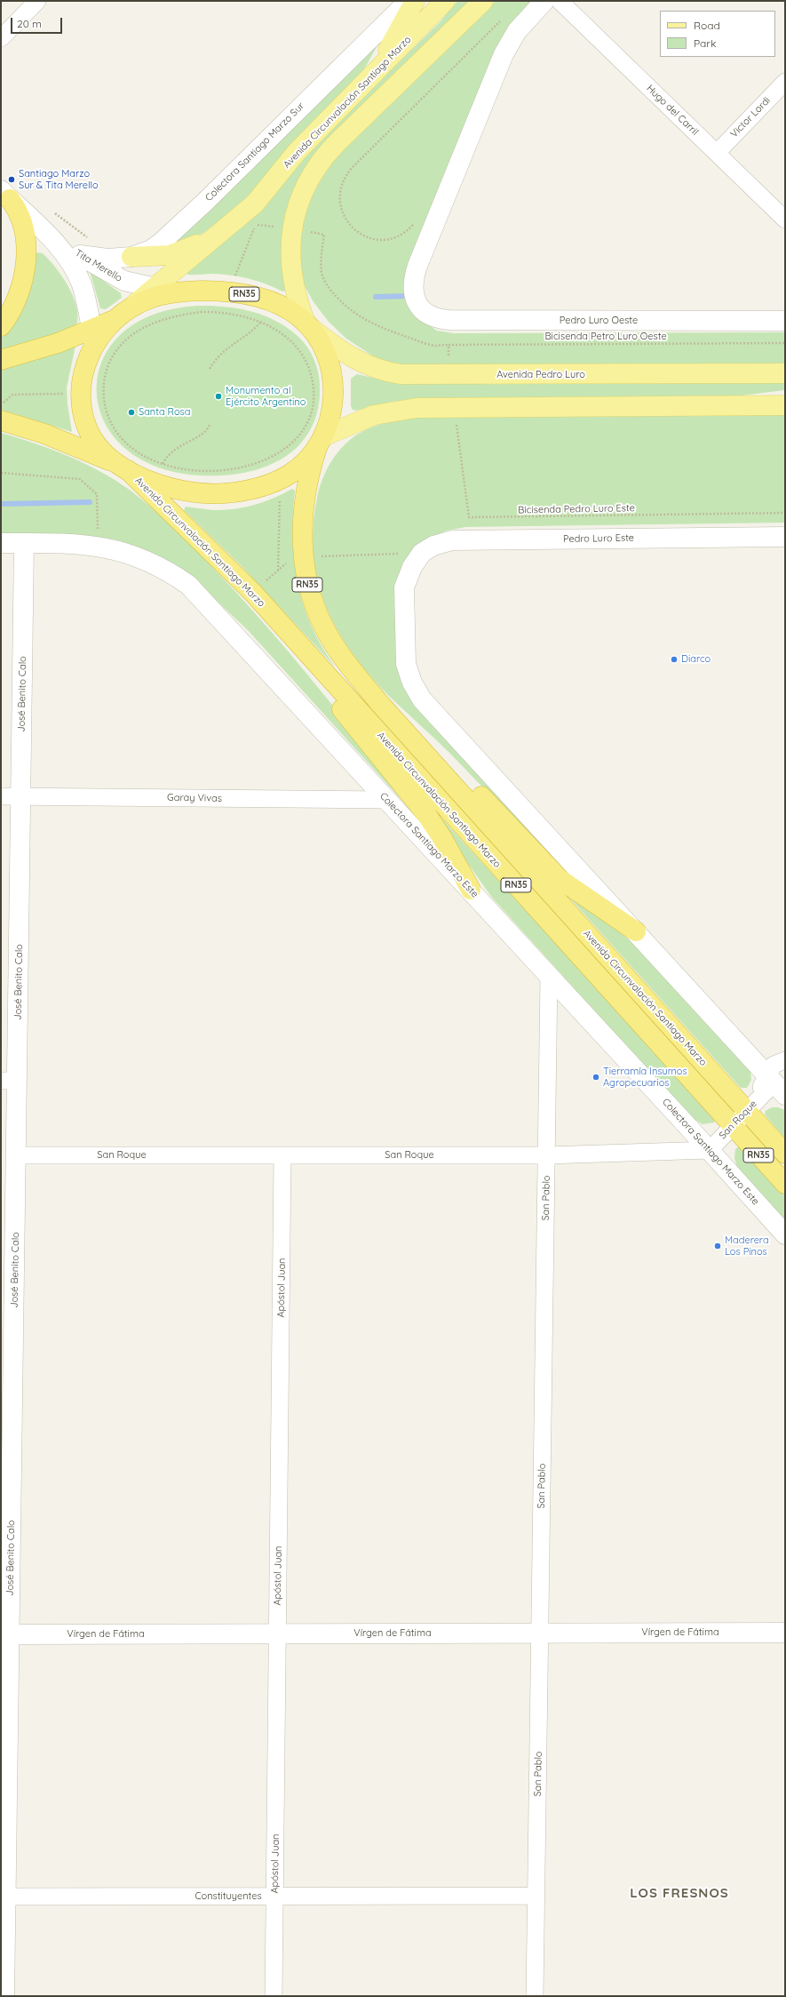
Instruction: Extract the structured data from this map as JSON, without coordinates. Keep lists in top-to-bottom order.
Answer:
{
  "streets": {
    "highway": ["Avenida Circunvalación Santiago Marzo", "RN35"],
    "main road": ["Avenida Pedro Luro"],
    "street": [
      "Hugo del Carril",
      "Victor Lordi",
      "Colectora Santiago Marzo Sur",
      "Tita Merello",
      "Pedro Luro Oeste",
      "Pedro Luro Este",
      "José Benito Calo",
      "Garay Vivas",
      "Colectora Santiago Marzo Este",
      "San Roque",
      "San Pablo",
      "Apóstol Juan",
      "Vírgen de Fátima",
      "Constituyentes"
    ],
    "path": ["Bicisenda Petro Luro Oeste", "Bicisenda Pedro Luro Este"]
  },
  "crossings": [
    ["Avenida Circunvalación Santiago Marzo", "Tita Merello"],
    ["Avenida Circunvalación Santiago Marzo", "RN35"],
    ["Avenida Circunvalación Santiago Marzo", "Avenida Pedro Luro"],
    ["Avenida Circunvalación Santiago Marzo", "San Roque"],
    ["Hugo del Carril", "Victor Lordi"],
    ["Colectora Santiago Marzo Sur", "Tita Merello"],
    ["Tita Merello", "RN35"],
    ["RN35", "Avenida Pedro Luro"],
    ["José Benito Calo", "Garay Vivas"],
    ["José Benito Calo", "Colectora Santiago Marzo Este"],
    ["José Benito Calo", "San Roque"],
    ["José Benito Calo", "Vírgen de Fátima"],
    ["José Benito Calo", "Constituyentes"],
    ["Garay Vivas", "Colectora Santiago Marzo Este"],
    ["Colectora Santiago Marzo Este", "San Roque"],
    ["Colectora Santiago Marzo Este", "San Pablo"],
    ["San Roque", "San Pablo"],
    ["San Roque", "Apóstol Juan"],
    ["San Pablo", "Vírgen de Fátima"],
    ["San Pablo", "Constituyentes"],
    ["Apóstol Juan", "Vírgen de Fátima"],
    ["Apóstol Juan", "Constituyentes"]
  ],
  "districts": ["LOS FRESNOS"],
  "places": [
    "Santiago Marzo Sur & Tita Merello",
    "Monumento al Ejército Argentino",
    "Santa Rosa",
    "Diarco",
    "Tierramía Insumos Agropecuarios",
    "Maderera Los Pinos"
  ],
  "legend": ["Road", "Park"],
  "scale_bar": "20 m"
}
